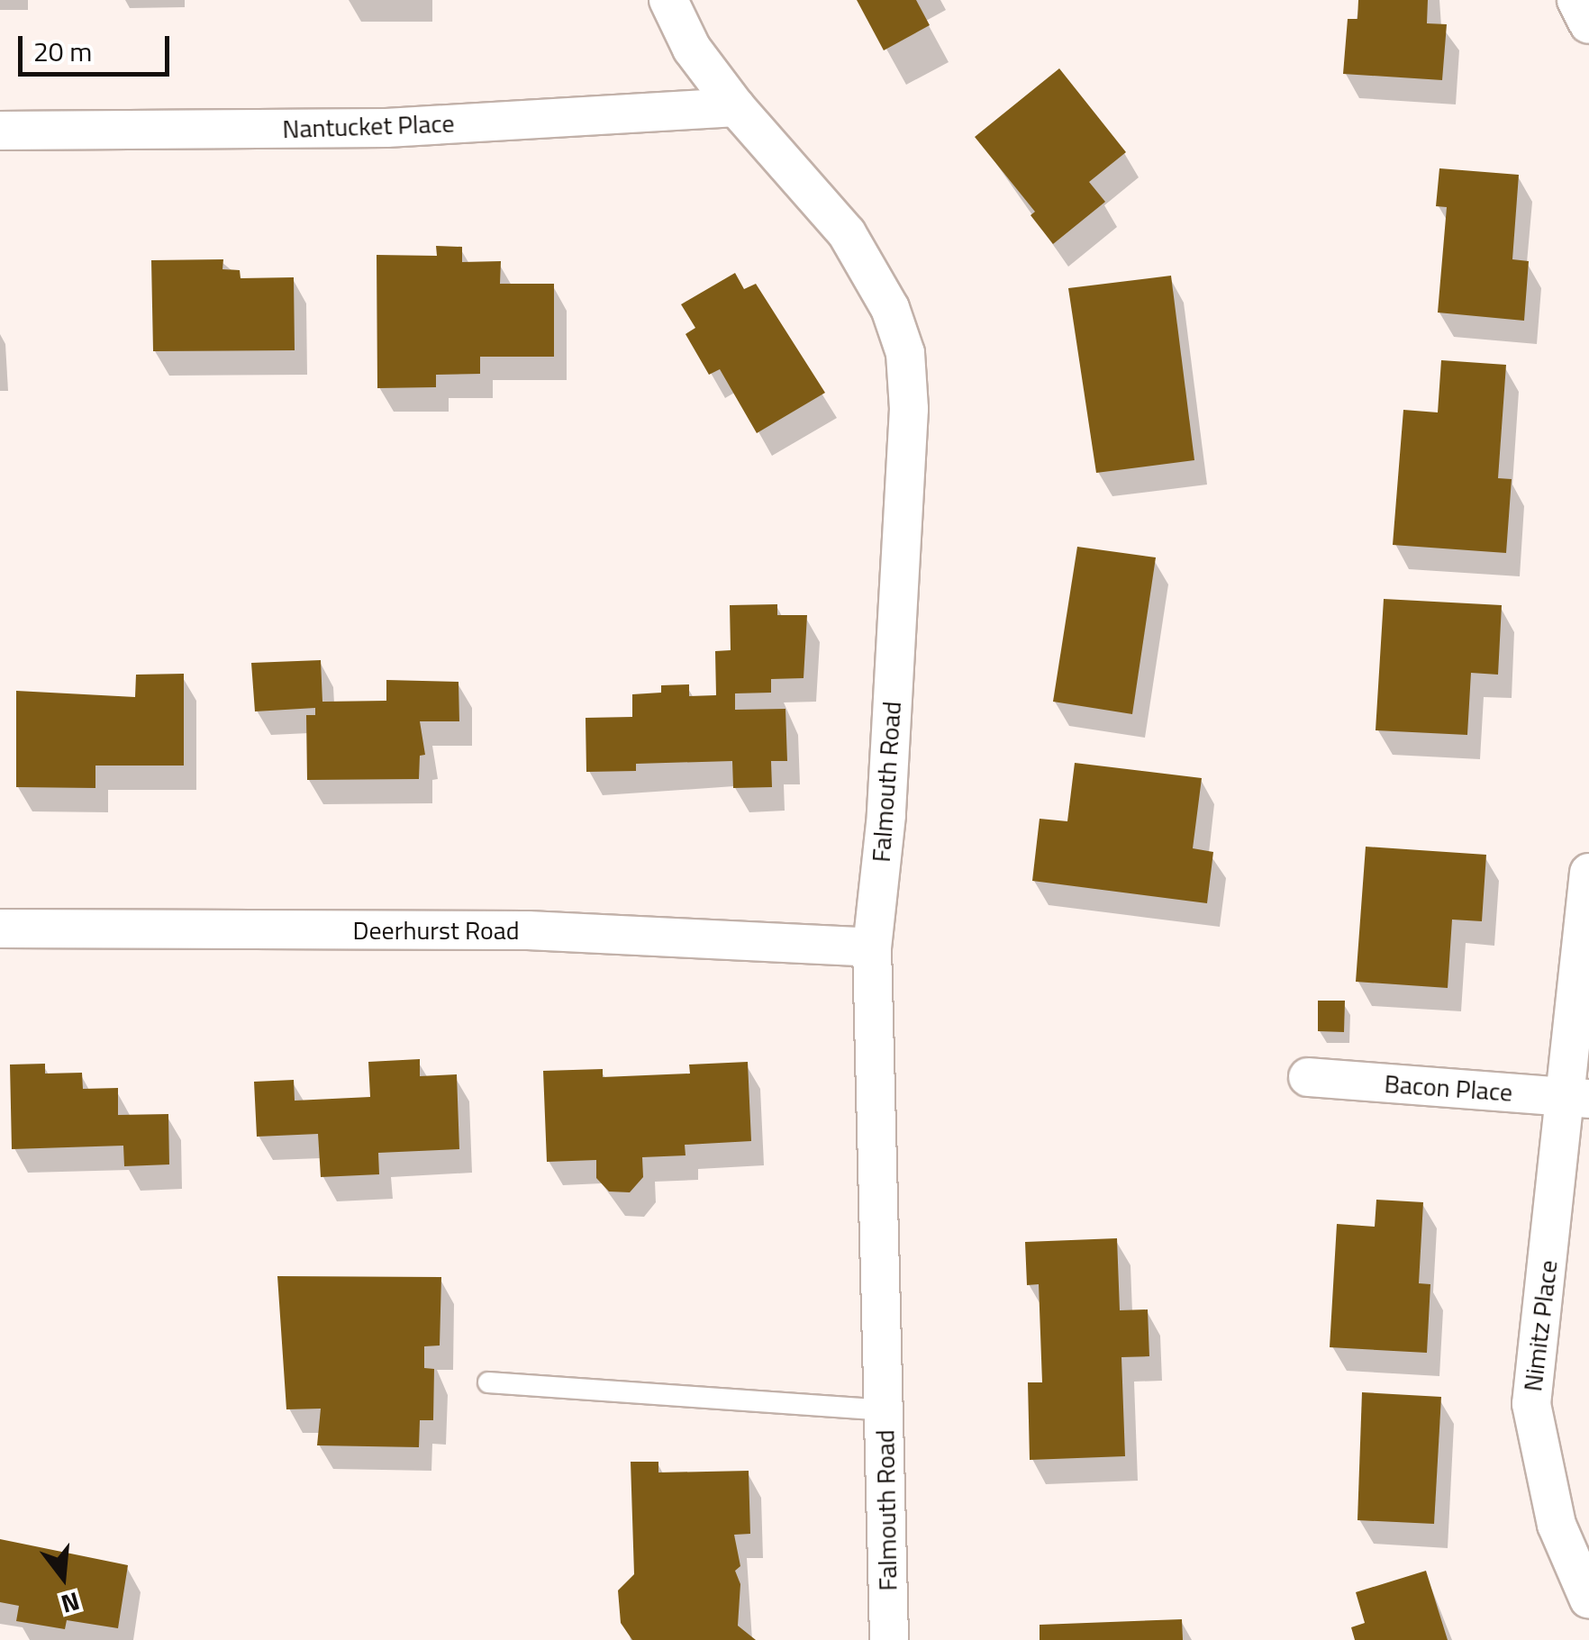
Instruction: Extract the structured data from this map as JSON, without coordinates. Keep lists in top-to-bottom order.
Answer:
{
  "streets": {
    "street": [
      "Nantucket Place",
      "Falmouth Road",
      "Deerhurst Road",
      "Bacon Place",
      "Nimitz Place"
    ]
  },
  "crossings": [
    ["Nantucket Place", "Falmouth Road"],
    ["Falmouth Road", "Deerhurst Road"],
    ["Bacon Place", "Nimitz Place"]
  ],
  "scale_bar": "20 m",
  "north": "bottom"
}
